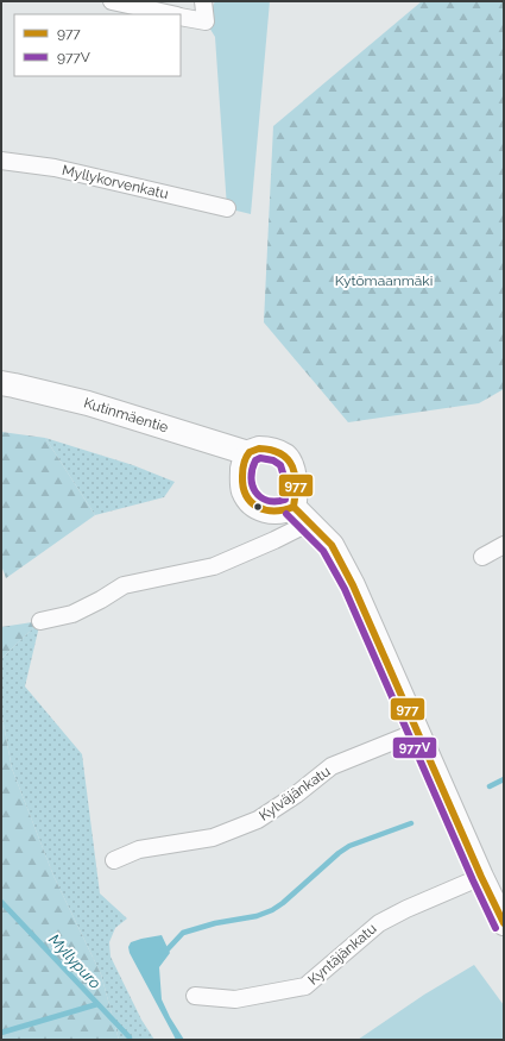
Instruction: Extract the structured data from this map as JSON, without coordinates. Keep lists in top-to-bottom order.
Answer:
{
  "streets": {
    "street": [
      "Myllykorvenkatu",
      "Kutinmäentie",
      "Kylväjänkatu",
      "Kyntäjänkatu"
    ]
  },
  "water": ["Myllypuro"],
  "parks": ["Kytömaanmäki"],
  "lines": ["transit line 977", "transit line 977V"],
  "legend": ["977", "977V"]
}
